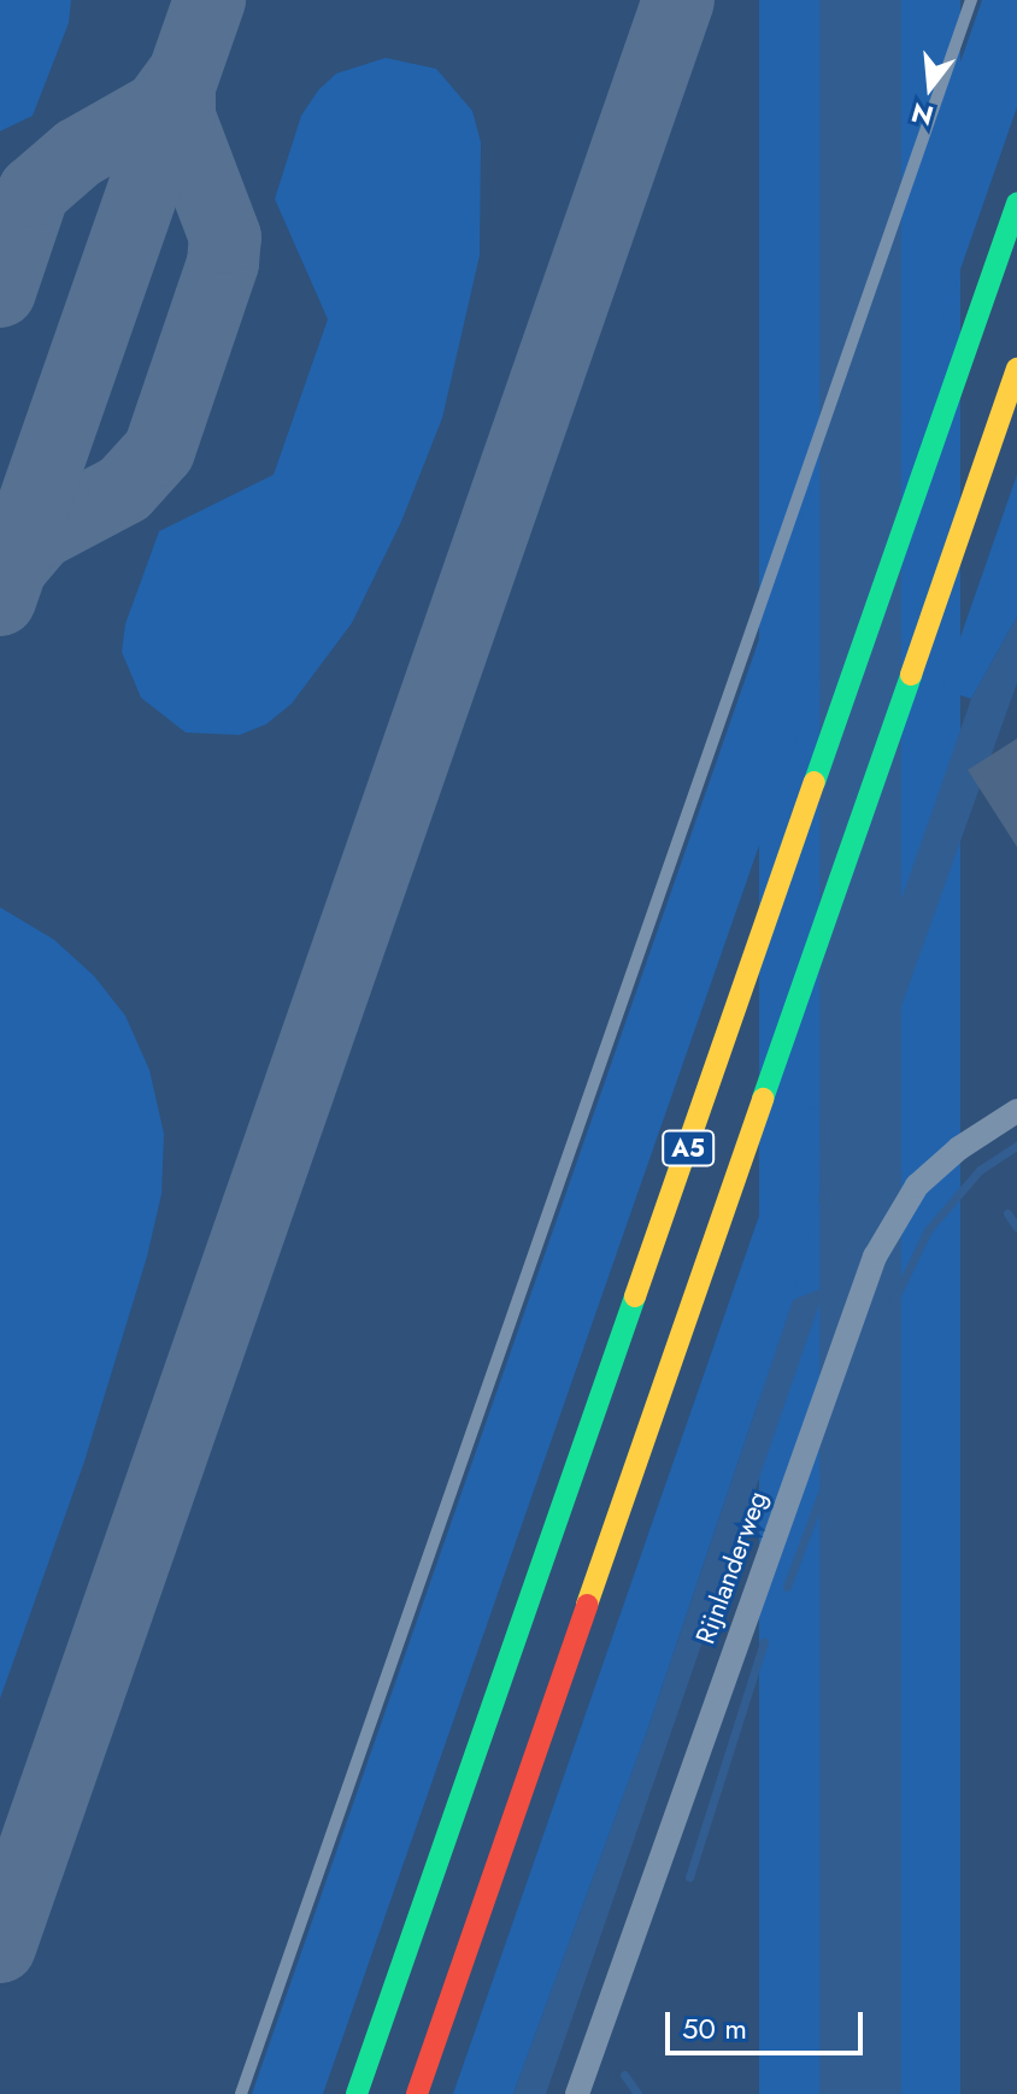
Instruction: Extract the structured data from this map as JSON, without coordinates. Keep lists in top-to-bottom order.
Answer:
{
  "streets": {
    "highway": ["A5"],
    "street": ["Rijnlanderweg"]
  },
  "scale_bar": "50 m",
  "north": "bottom"
}
